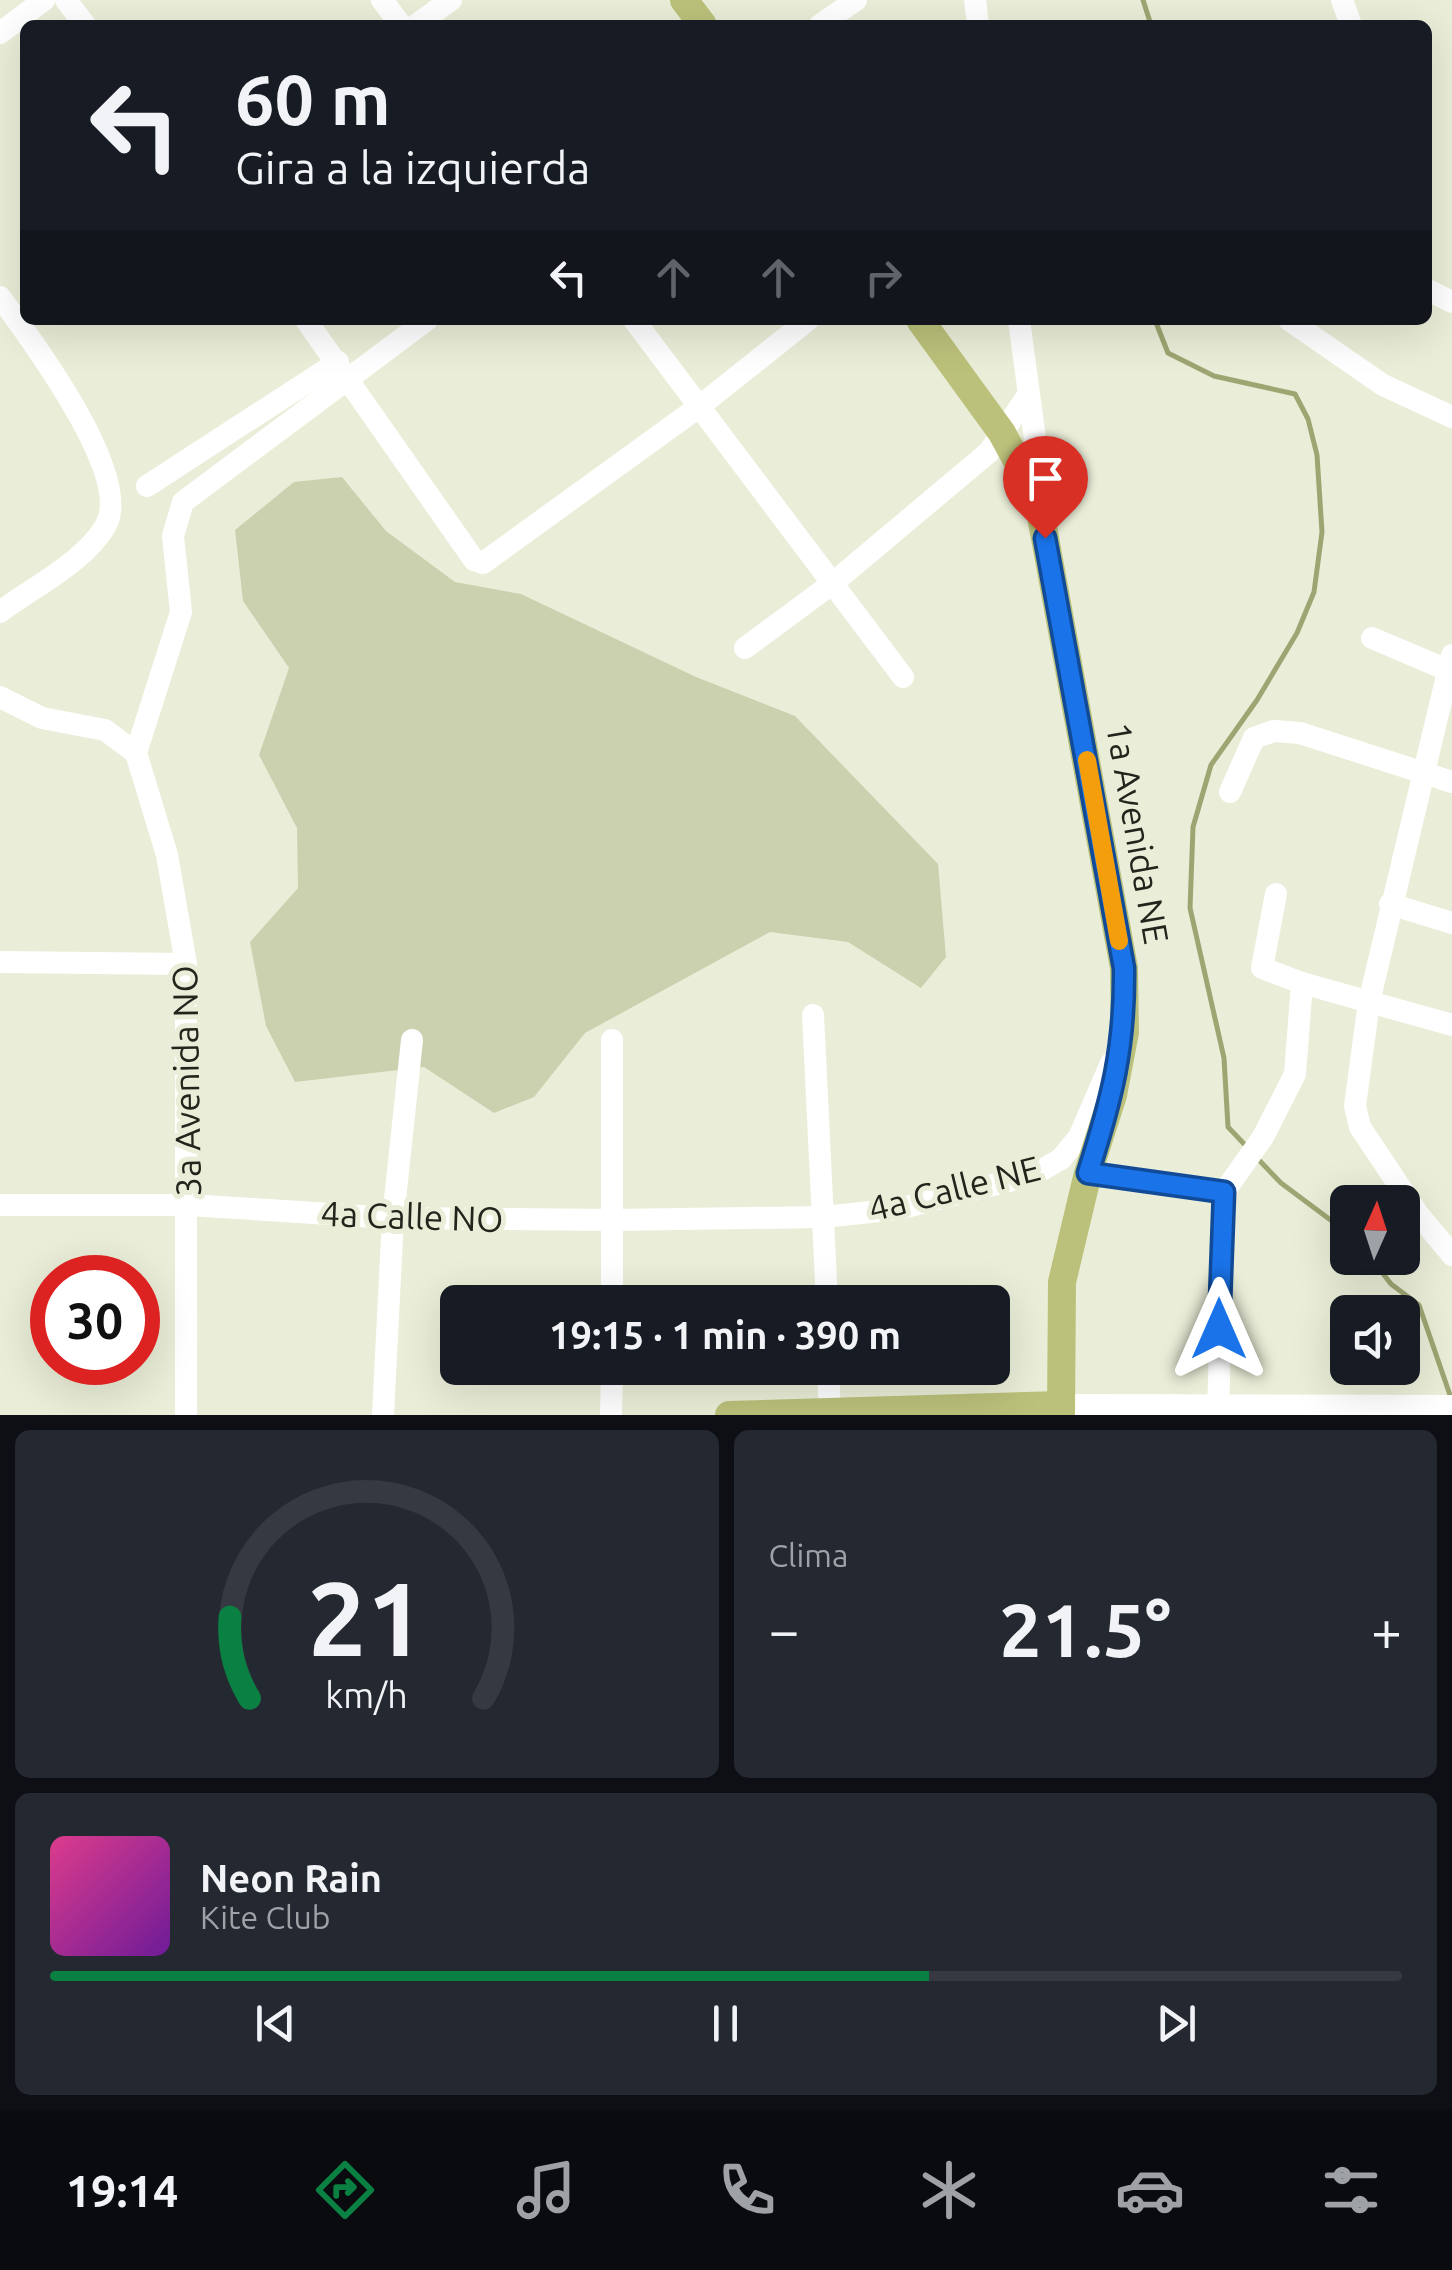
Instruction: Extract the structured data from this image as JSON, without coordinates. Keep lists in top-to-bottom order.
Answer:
{
  "streets": {
    "main road": ["1a Avenida NE"],
    "street": ["3a Avenida NO", "4a Calle NE", "4a Calle NO"]
  },
  "crossings": [
    ["1a Avenida NE", "4a Calle NE"],
    ["3a Avenida NO", "4a Calle NO"],
    ["4a Calle NE", "4a Calle NO"]
  ],
  "north": "top",
  "page": {
    "turn": ["60 m", "Gira a la izquierda"],
    "limit": "30",
    "trip": "19:15 · 1 min · 390 m",
    "tile": "Clima",
    "heat": ["−", "21.5°", "+"],
    "song": ["Neon Rain", "Kite Club"],
    "tabs": "19:14",
    "gauge": ["21", "km/h"]
  }
}
